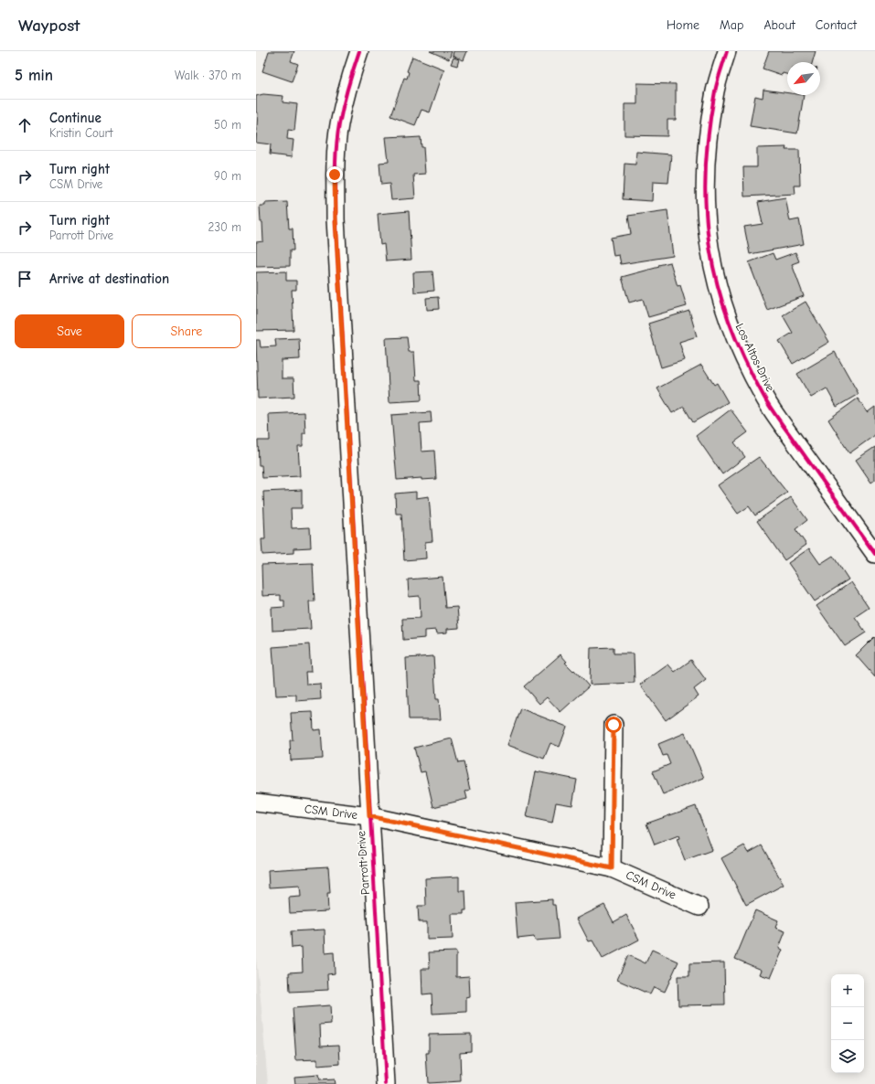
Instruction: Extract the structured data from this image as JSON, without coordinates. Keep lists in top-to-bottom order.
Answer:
{
  "streets": {
    "street": ["Los Altos Drive", "CSM Drive", "Parrott Drive"]
  },
  "crossings": [
    ["CSM Drive", "Parrott Drive"]
  ],
  "north": "bottom left",
  "page": {
    "header": "Waypost",
    "nav": [
      "Home",
      "Map",
      "About",
      "Contact"
    ],
    "heading": ["5 min", "Walk · 370 m"],
    "list": [
      ["Continue", "Kristin Court", "50 m"],
      ["Turn right", "CSM Drive", "90 m"],
      ["Turn right", "Parrott Drive", "230 m"],
      "Arrive at destination"
    ],
    "buttons": ["Save", "Share"],
    "map_buttons": ["+", "−"]
  }
}
